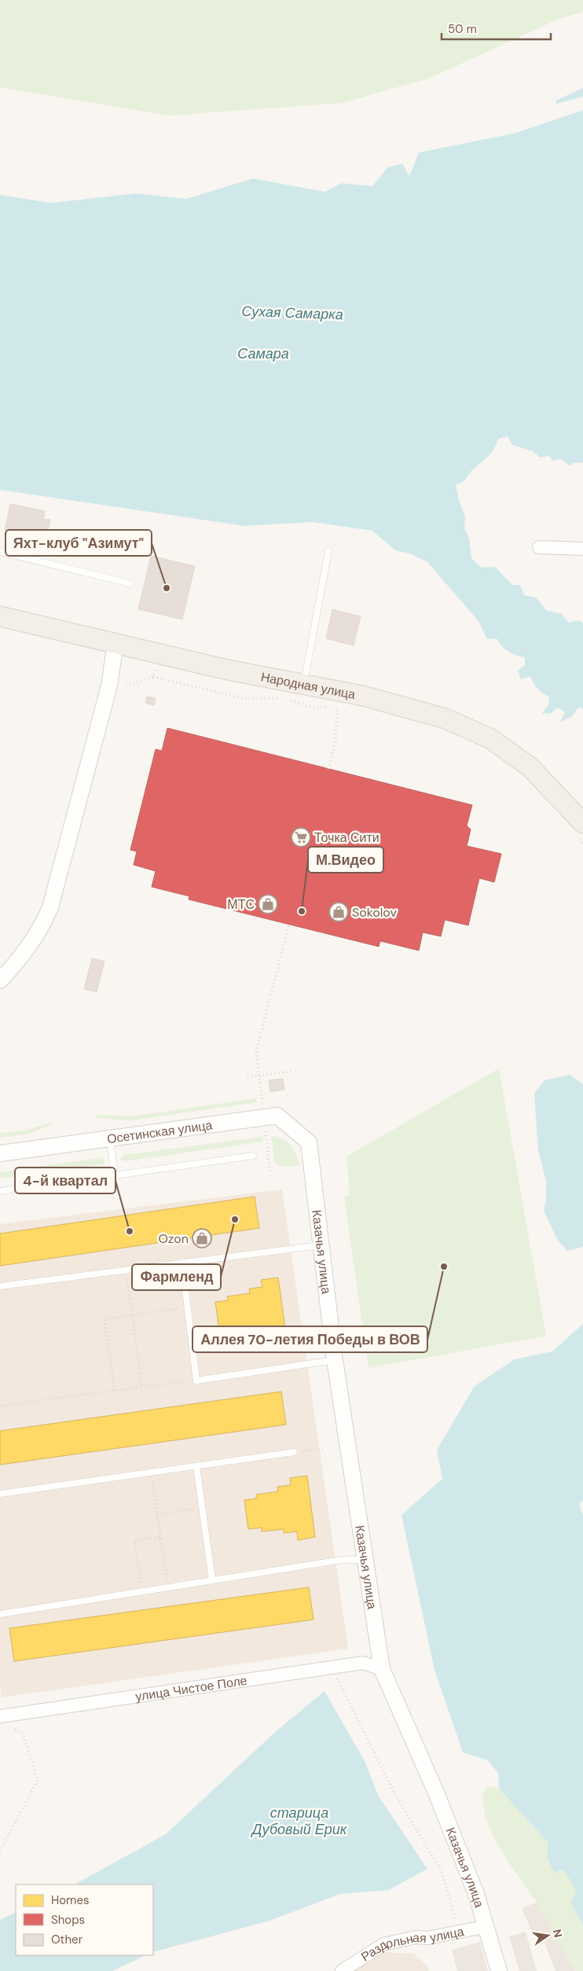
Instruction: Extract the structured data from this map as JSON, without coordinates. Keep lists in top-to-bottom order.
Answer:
{
  "streets": {
    "main road": ["Народная улица"],
    "street": [
      "Осетинская улица",
      "Казачья улица",
      "улица Чистое Поле",
      "Раздольная улица"
    ]
  },
  "crossings": [
    ["Осетинская улица", "Казачья улица"],
    ["Казачья улица", "улица Чистое Поле"],
    ["Казачья улица", "Раздольная улица"]
  ],
  "water": ["Сухая Самарка", "Самара", "старица Дубовый Ерик"],
  "places": {
    "other": [
      "Яхт-клуб \"Азимут\"",
      "М.Видео",
      "Фармленд",
      "4-й квартал",
      "Аллея 70-летия Победы в ВОВ"
    ],
    "supermarket": ["Точка Сити"],
    "shop": ["МТС", "Sokolov", "Ozon"]
  },
  "legend": ["Homes", "Shops", "Other"],
  "scale_bar": "50 m",
  "north": "right"
}
